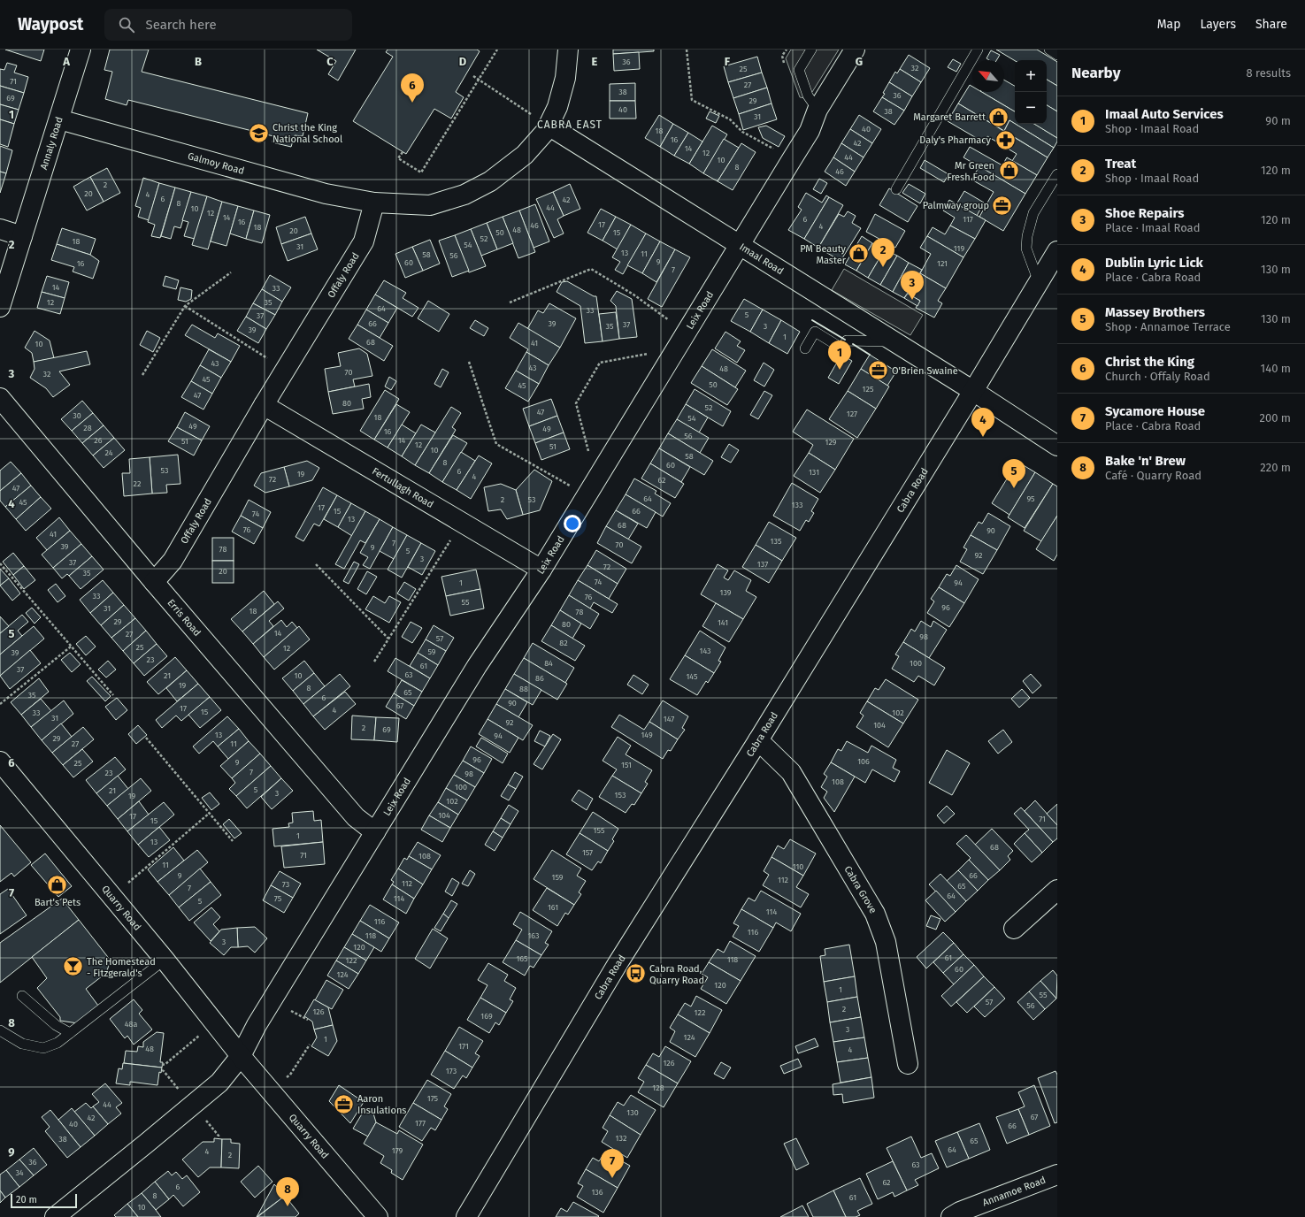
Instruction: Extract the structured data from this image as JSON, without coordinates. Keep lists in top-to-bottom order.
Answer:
{
  "streets": {
    "street": [
      "Annaly Road",
      "Galmoy Road",
      "Imaal Road",
      "Offaly Road",
      "Leix Road",
      "Fertullagh Road",
      "Cabra Road",
      "Erris Road",
      "Cabra Grove",
      "Quarry Road",
      "Annamoe Road"
    ]
  },
  "crossings": [
    ["Annaly Road", "Galmoy Road"],
    ["Galmoy Road", "Offaly Road"],
    ["Imaal Road", "Leix Road"],
    ["Imaal Road", "Cabra Road"],
    ["Offaly Road", "Fertullagh Road"],
    ["Offaly Road", "Erris Road"],
    ["Leix Road", "Fertullagh Road"],
    ["Leix Road", "Erris Road"],
    ["Leix Road", "Quarry Road"],
    ["Cabra Road", "Cabra Grove"]
  ],
  "districts": ["CABRA EAST"],
  "places": {
    "shop": [
      "Margaret Barrett",
      "Mr Green Fresh Food",
      "PM Beauty Master",
      "Bart's Pets"
    ],
    "school or university": ["Christ the King National School"],
    "pharmacy": ["Daly's Pharmacy"],
    "office": ["Palmway group", "O'Brien Swaine", "Aaron Insulations"],
    "bar": ["The Homestead - Fitzgerald's"],
    "bus stop": ["Cabra Road, Quarry Road"]
  },
  "house_numbers": [
    "36",
    "32",
    "25",
    "71",
    "27",
    "38",
    "36",
    "69",
    "29",
    "40",
    "38",
    "31",
    "40",
    "18",
    "16",
    "42",
    "14",
    "12",
    "44",
    "10",
    "8",
    "46",
    "2",
    "20",
    "4",
    "6",
    "42",
    "8",
    "44",
    "10",
    "12",
    "14",
    "6",
    "117",
    "16",
    "17",
    "46",
    "4",
    "18",
    "48",
    "20",
    "50",
    "15",
    "52",
    "18",
    "54",
    "31",
    "119",
    "13",
    "11",
    "58",
    "56",
    "9",
    "60",
    "16",
    "121",
    "7",
    "14",
    "33",
    "12",
    "35",
    "64",
    "33",
    "5",
    "37",
    "66",
    "39",
    "37",
    "35",
    "3",
    "39",
    "1",
    "68",
    "41",
    "10",
    "43",
    "43",
    "48",
    "70",
    "32",
    "45",
    "50",
    "45",
    "125",
    "47",
    "80",
    "52",
    "47",
    "127",
    "30",
    "18",
    "54",
    "49",
    "28",
    "49",
    "16",
    "56",
    "26",
    "14",
    "51",
    "129",
    "12",
    "51",
    "10",
    "24",
    "58",
    "8",
    "60",
    "53",
    "6",
    "131",
    "19",
    "4",
    "72",
    "62",
    "22",
    "47",
    "64",
    "95",
    "2",
    "53",
    "45",
    "133",
    "17",
    "15",
    "66",
    "74",
    "13",
    "68",
    "76",
    "90",
    "41",
    "135",
    "7",
    "70",
    "39",
    "9",
    "78",
    "5",
    "92",
    "3",
    "37",
    "137",
    "72",
    "20",
    "35",
    "74",
    "1",
    "94",
    "139",
    "33",
    "76",
    "55",
    "96",
    "31",
    "18",
    "78",
    "29",
    "141",
    "80",
    "14",
    "27",
    "98",
    "57",
    "82",
    "25",
    "12",
    "143",
    "59",
    "39",
    "23",
    "84",
    "100",
    "61",
    "37",
    "63",
    "21",
    "10",
    "145",
    "86",
    "19",
    "8",
    "88",
    "65",
    "35",
    "6",
    "90",
    "67",
    "17",
    "4",
    "15",
    "33",
    "102",
    "31",
    "147",
    "92",
    "104",
    "2",
    "69",
    "13",
    "149",
    "94",
    "29",
    "27",
    "11",
    "96",
    "106",
    "9",
    "25",
    "151",
    "7",
    "23",
    "98",
    "108",
    "100",
    "5",
    "21",
    "3",
    "153",
    "19",
    "102",
    "104",
    "17",
    "71",
    "15",
    "155",
    "1",
    "13",
    "68",
    "157",
    "71",
    "108",
    "11",
    "110",
    "9",
    "66",
    "159",
    "112",
    "112",
    "73",
    "65",
    "7",
    "64",
    "75",
    "114",
    "5",
    "161",
    "114",
    "116",
    "116",
    "118",
    "163",
    "3",
    "120",
    "61",
    "165",
    "118",
    "122",
    "60",
    "124",
    "120",
    "1",
    "55",
    "57",
    "56",
    "2",
    "126",
    "122",
    "169",
    "48a",
    "3",
    "124",
    "1",
    "171",
    "48",
    "4",
    "126",
    "173",
    "128",
    "175",
    "44",
    "130",
    "67",
    "42",
    "177",
    "40",
    "66",
    "132",
    "38",
    "65",
    "64",
    "179",
    "4",
    "2",
    "36",
    "63",
    "34",
    "62",
    "6",
    "136",
    "8",
    "61",
    "10"
  ],
  "scale_bar": "20 m",
  "north": "top left",
  "page": {
    "header": "Waypost",
    "search": "Search here",
    "nav": ["Map", "Layers", "Share"],
    "heading": ["Nearby", "8 results"],
    "map_buttons": ["+", "−"],
    "pins": [
      "6",
      "2",
      "3",
      "1",
      "4",
      "5",
      "7",
      "8"
    ],
    "list": [
      {
        "mark": "1",
        "name": "Imaal Auto Services",
        "note": "Shop · Imaal Road",
        "value": "90 m"
      },
      {
        "mark": "2",
        "name": "Treat",
        "note": "Shop · Imaal Road",
        "value": "120 m"
      },
      {
        "mark": "3",
        "name": "Shoe Repairs",
        "note": "Place · Imaal Road",
        "value": "120 m"
      },
      {
        "mark": "4",
        "name": "Dublin Lyric Lick",
        "note": "Place · Cabra Road",
        "value": "130 m"
      },
      {
        "mark": "5",
        "name": "Massey Brothers",
        "note": "Shop · Annamoe Terrace",
        "value": "130 m"
      },
      {
        "mark": "6",
        "name": "Christ the King",
        "note": "Church · Offaly Road",
        "value": "140 m"
      },
      {
        "mark": "7",
        "name": "Sycamore House",
        "note": "Place · Cabra Road",
        "value": "200 m"
      },
      {
        "mark": "8",
        "name": "Bake 'n' Brew",
        "note": "Café · Quarry Road",
        "value": "220 m"
      }
    ],
    "scale": "20 m"
  },
  "grid": {
    "columns": [
      "A",
      "B",
      "C",
      "D",
      "E",
      "F",
      "G"
    ],
    "rows": [
      "1",
      "2",
      "3",
      "4",
      "5",
      "6",
      "7",
      "8",
      "9"
    ]
  }
}
